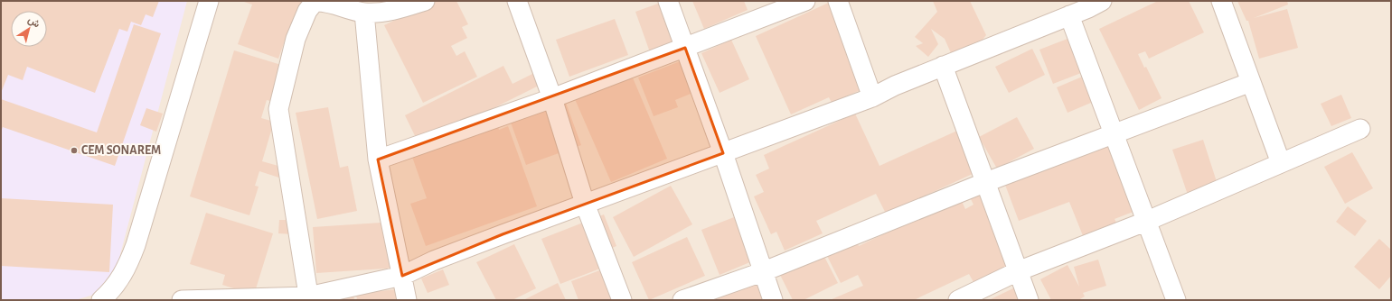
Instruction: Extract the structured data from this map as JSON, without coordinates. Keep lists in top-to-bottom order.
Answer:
{
  "places": ["CEM SONAREM"],
  "north": "top right"
}
